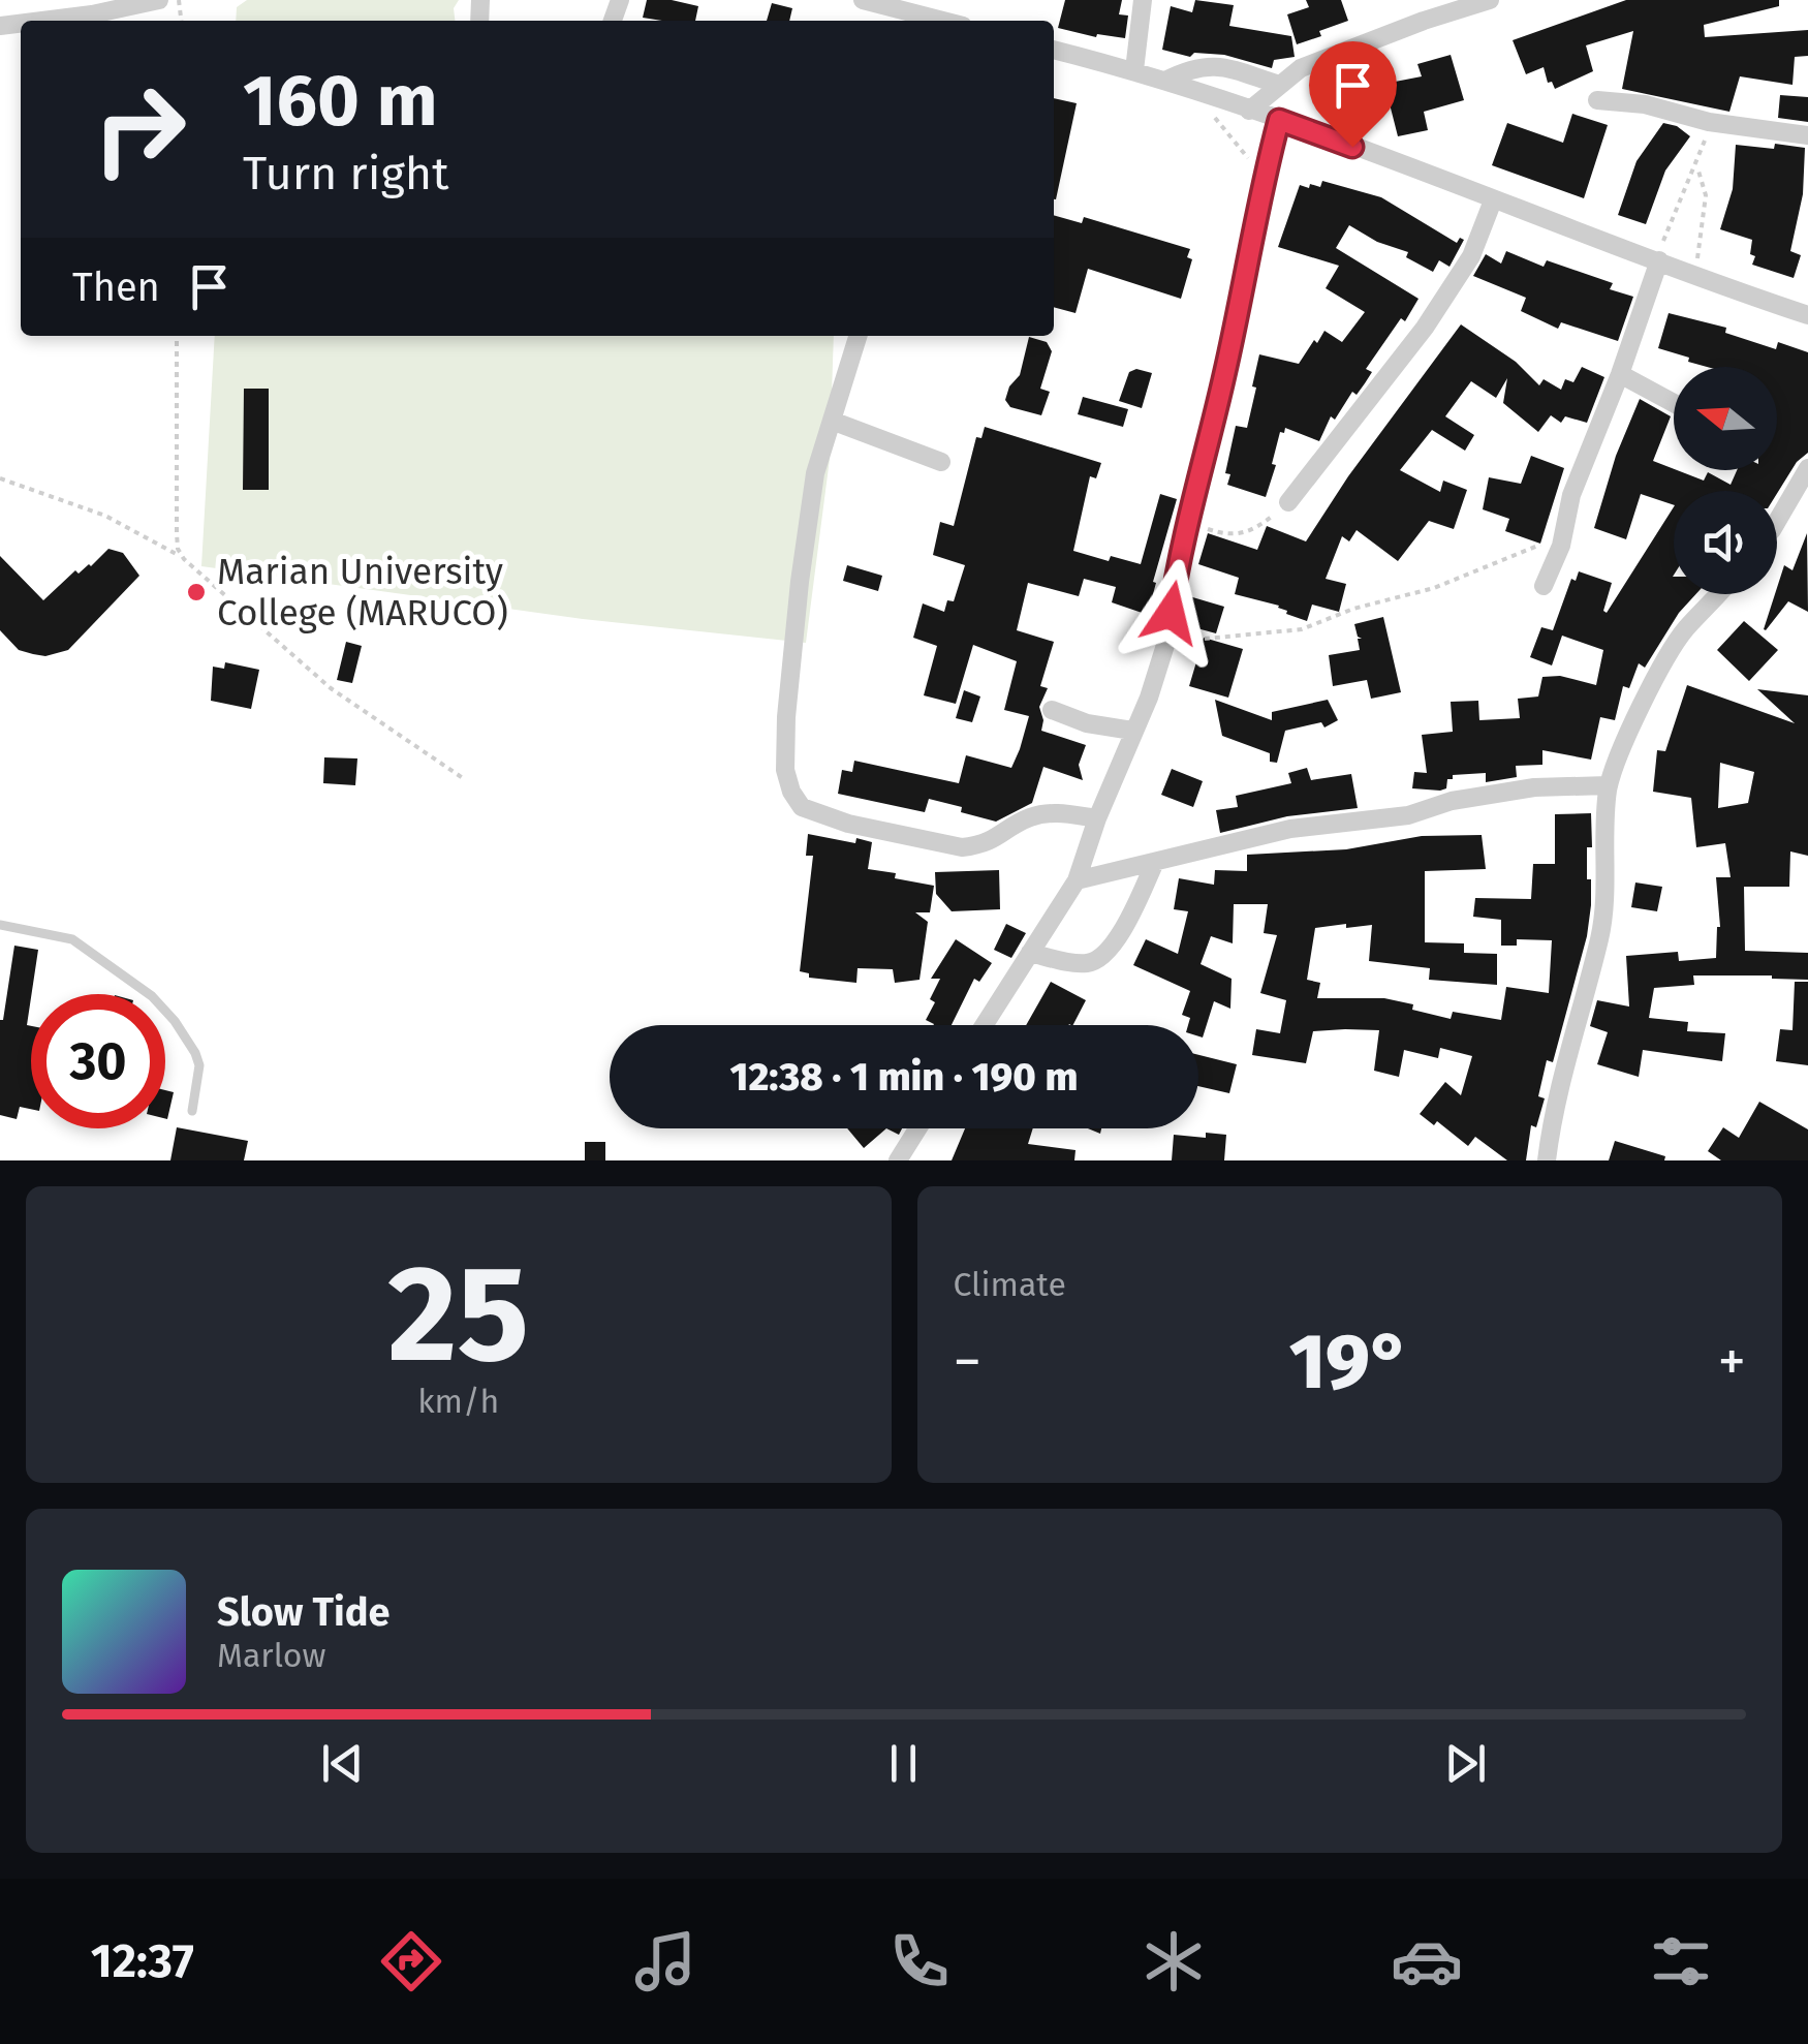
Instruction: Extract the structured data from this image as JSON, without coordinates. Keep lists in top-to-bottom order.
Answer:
{
  "places": ["Marian University College (MARUCO)"],
  "north": "left",
  "page": {
    "turn": ["160 m", "Turn right"],
    "then": "Then",
    "limit": "30",
    "trip": "12:38 · 1 min · 190 m",
    "tile": [
      ["25", "km/h"],
      "Climate"
    ],
    "heat": ["−", "19°", "+"],
    "song": ["Slow Tide", "Marlow"],
    "tabs": "12:37"
  }
}
